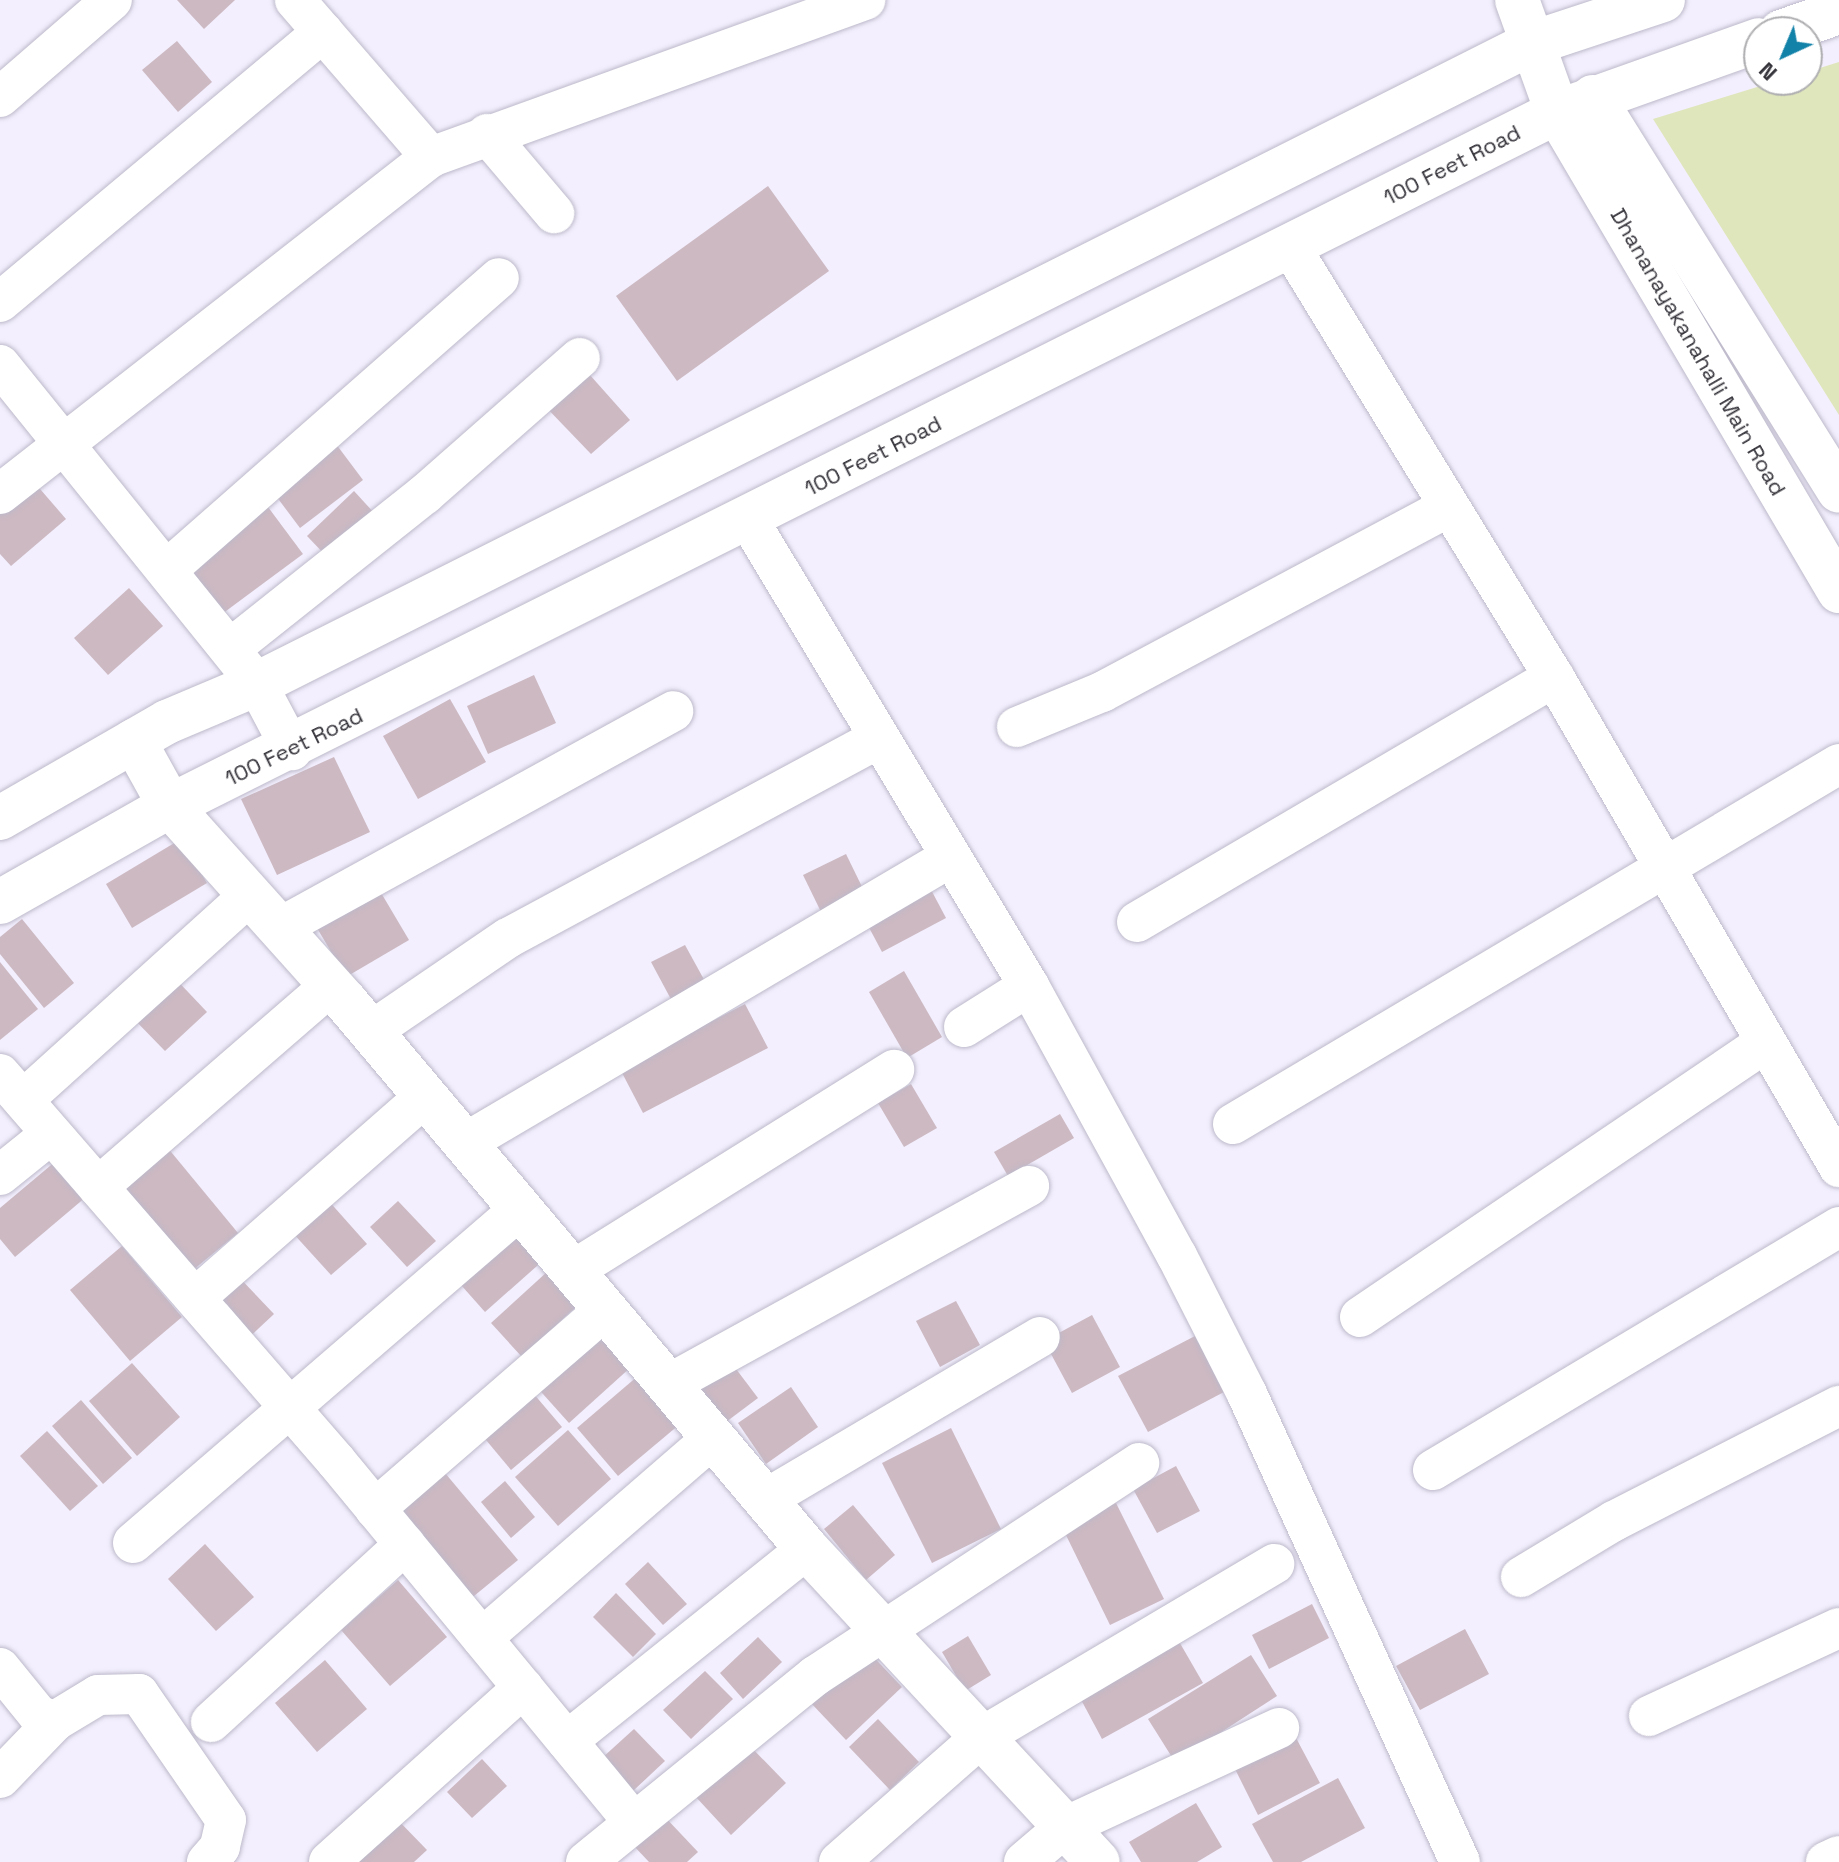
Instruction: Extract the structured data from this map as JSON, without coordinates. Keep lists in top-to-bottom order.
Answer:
{
  "streets": {
    "main road": ["100 Feet Road", "Dhananayakanahalli Main Road"]
  },
  "crossings": [
    ["100 Feet Road", "Dhananayakanahalli Main Road"]
  ],
  "north": "bottom left"
}
